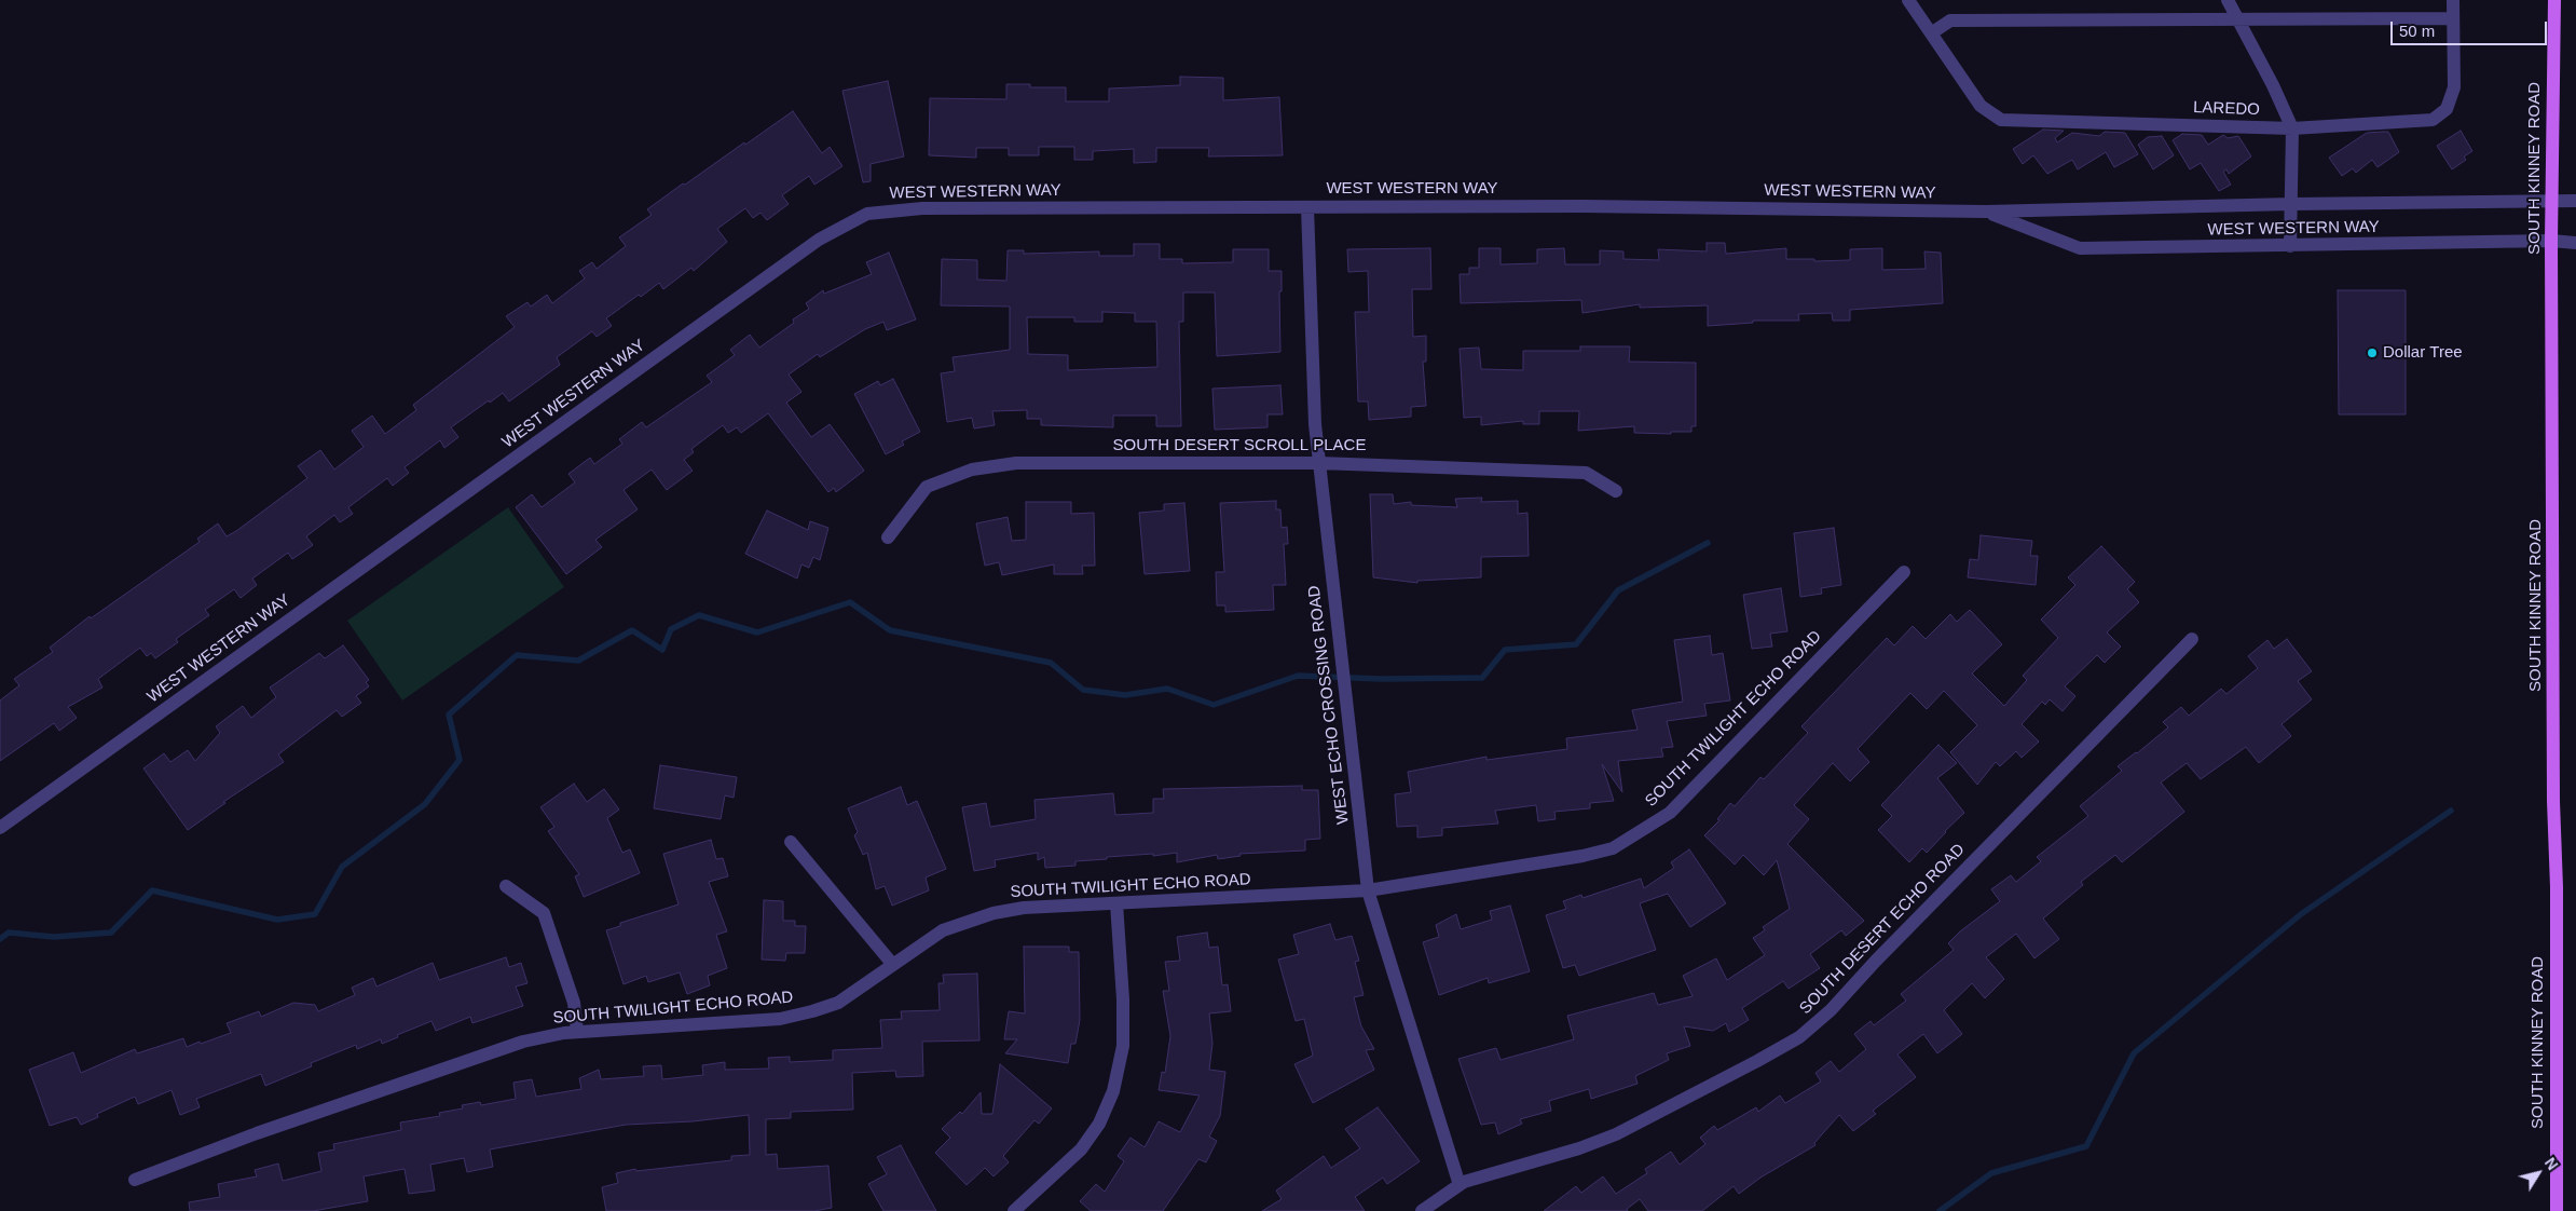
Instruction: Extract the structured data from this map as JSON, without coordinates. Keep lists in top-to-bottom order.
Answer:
{
  "streets": {
    "main road": ["SOUTH KINNEY ROAD"],
    "street": [
      "LAREDO",
      "WEST WESTERN WAY",
      "SOUTH DESERT SCROLL PLACE",
      "WEST ECHO CROSSING ROAD",
      "SOUTH TWILIGHT ECHO ROAD",
      "SOUTH DESERT ECHO ROAD"
    ]
  },
  "crossings": [
    ["SOUTH KINNEY ROAD", "WEST WESTERN WAY"],
    ["WEST WESTERN WAY", "WEST ECHO CROSSING ROAD"],
    ["SOUTH DESERT SCROLL PLACE", "WEST ECHO CROSSING ROAD"],
    ["WEST ECHO CROSSING ROAD", "SOUTH TWILIGHT ECHO ROAD"],
    ["WEST ECHO CROSSING ROAD", "SOUTH DESERT ECHO ROAD"]
  ],
  "places": ["Dollar Tree"],
  "scale_bar": "50 m",
  "north": "top right"
}
